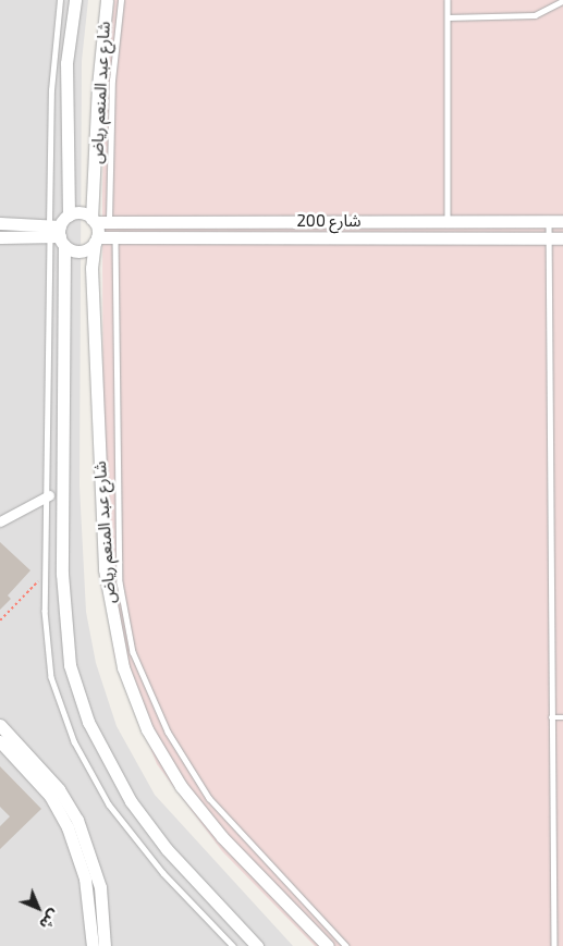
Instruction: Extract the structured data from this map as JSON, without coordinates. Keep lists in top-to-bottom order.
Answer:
{
  "streets": {
    "street": ["شارع عبد المنعم رياض", "شارع 200"]
  },
  "crossings": [
    ["شارع عبد المنعم رياض", "شارع 200"]
  ],
  "north": "bottom right"
}
